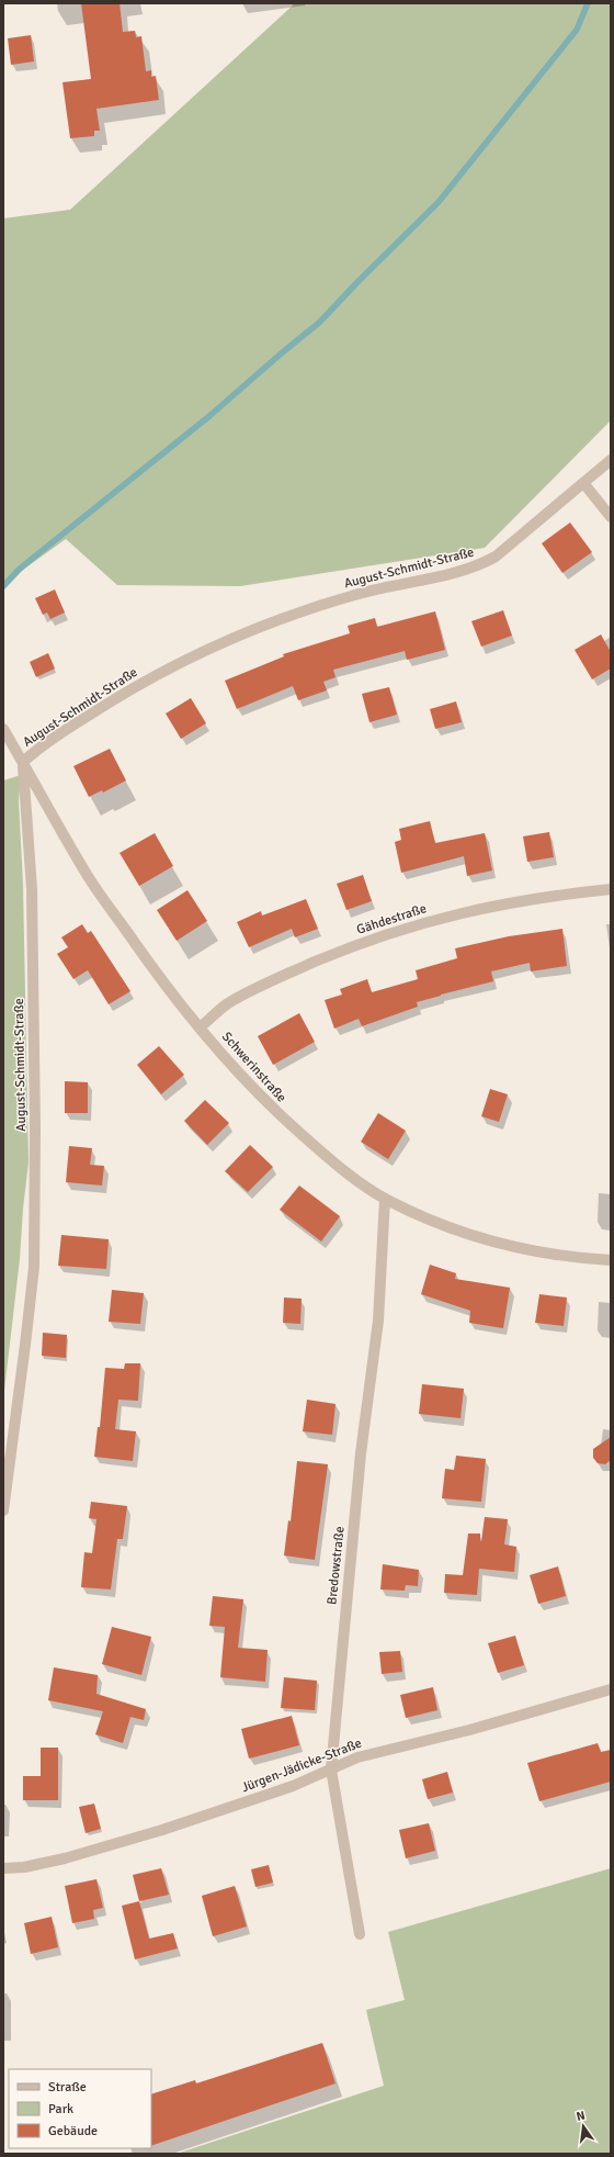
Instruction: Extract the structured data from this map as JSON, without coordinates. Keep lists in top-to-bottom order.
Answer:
{
  "streets": {
    "street": [
      "August-Schmidt-Straße",
      "Gähdestraße",
      "Schwerinstraße",
      "Bredowstraße",
      "Jürgen-Jädicke-Straße"
    ]
  },
  "crossings": [
    ["August-Schmidt-Straße", "Schwerinstraße"],
    ["Gähdestraße", "Schwerinstraße"],
    ["Schwerinstraße", "Bredowstraße"],
    ["Bredowstraße", "Jürgen-Jädicke-Straße"]
  ],
  "legend": ["Straße", "Park", "Gebäude"],
  "north": "top"
}
